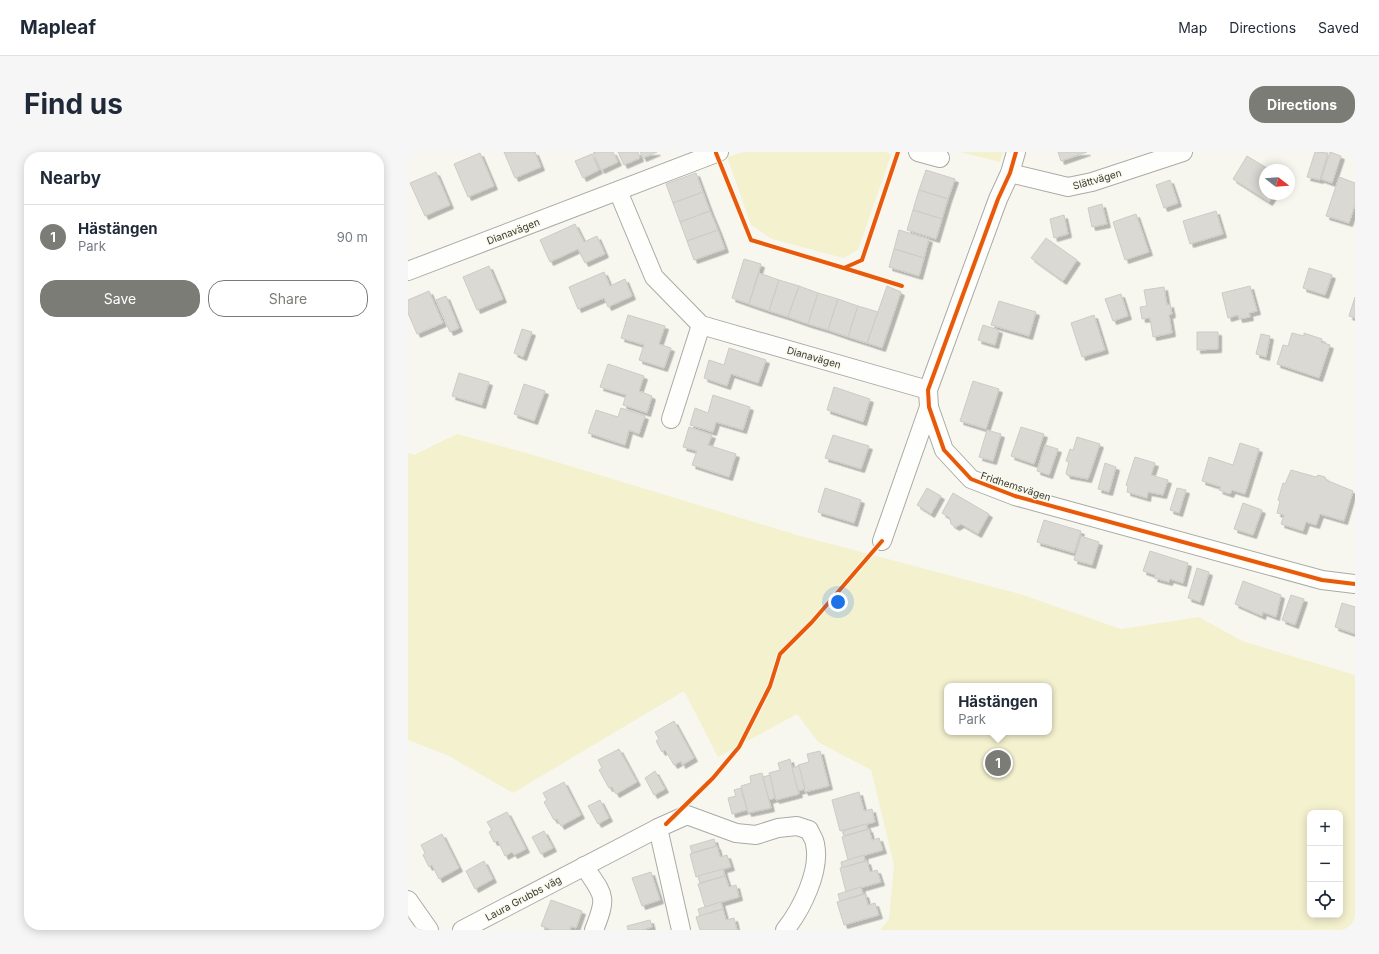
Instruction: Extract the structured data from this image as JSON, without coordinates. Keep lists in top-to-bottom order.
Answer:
{
  "streets": {
    "street": [
      "Slättvägen",
      "Dianavägen",
      "Fridhemsvägen",
      "Laura Grubbs väg"
    ]
  },
  "crossings": [
    ["Dianavägen", "Fridhemsvägen"]
  ],
  "north": "right",
  "page": {
    "header": "Mapleaf",
    "nav": ["Map", "Directions", "Saved"],
    "buttons": [
      "Directions",
      ["Save", "Share"]
    ],
    "title": "Find us",
    "heading": "Nearby",
    "list": [
      {
        "mark": "1",
        "name": "Hästängen",
        "note": "Park",
        "value": "90 m"
      }
    ],
    "popup": ["Hästängen", "Park"],
    "pins": "1",
    "map_buttons": ["+", "−"]
  }
}
